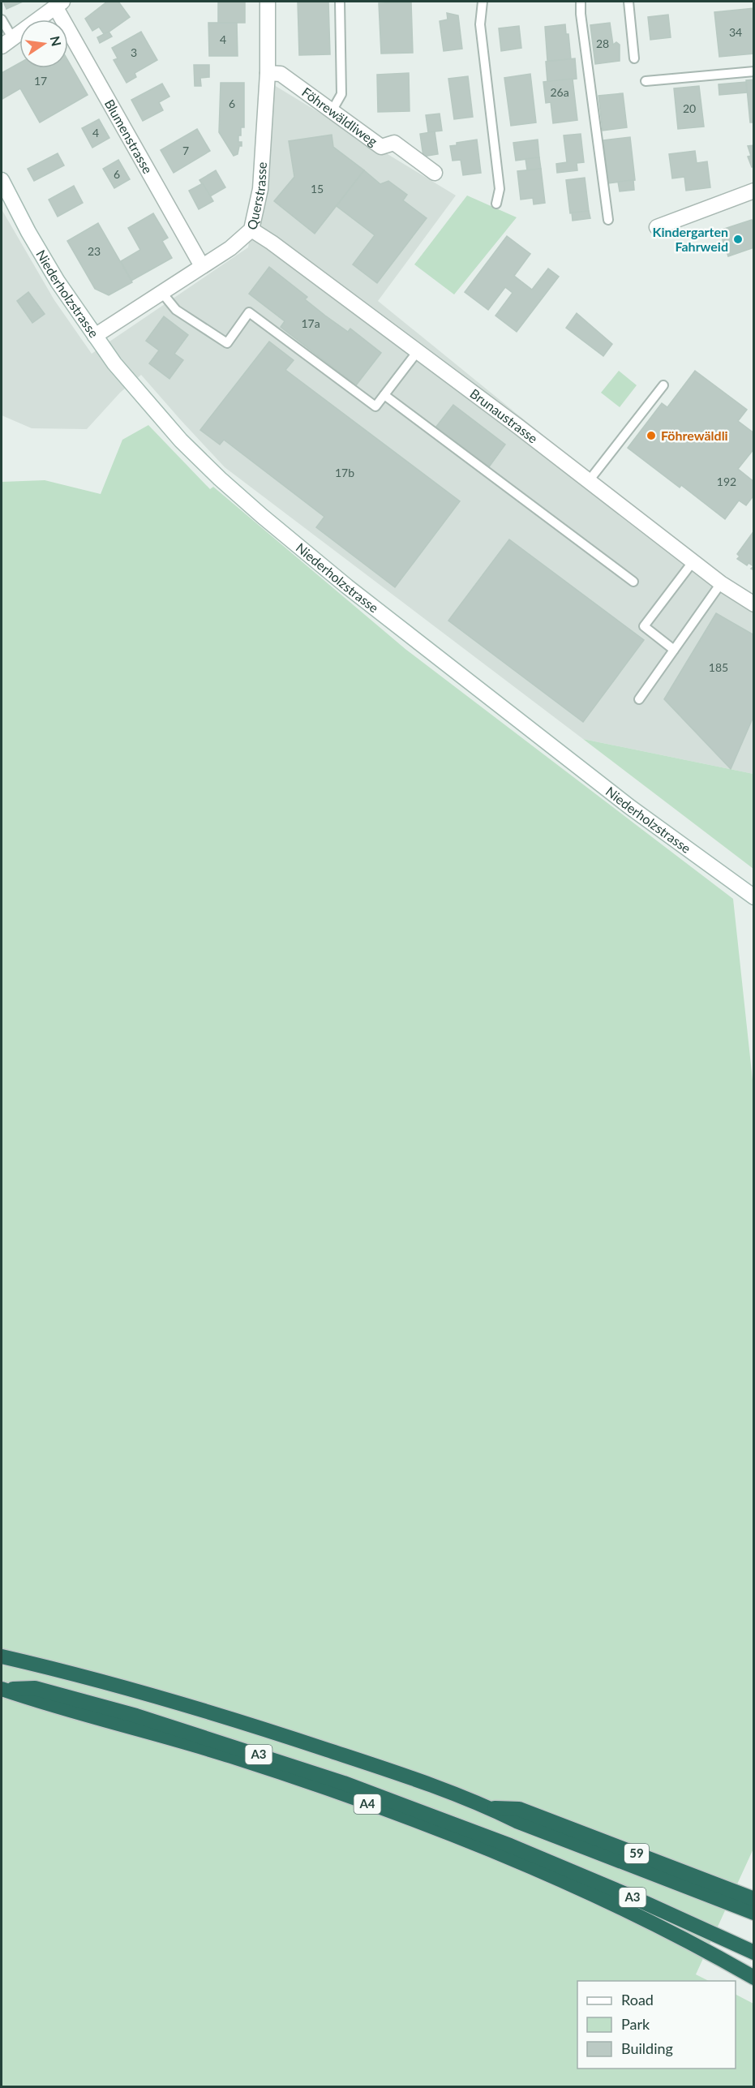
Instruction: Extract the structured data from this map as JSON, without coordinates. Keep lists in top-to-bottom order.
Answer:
{
  "streets": {
    "highway": ["A3", "A4", "59"],
    "street": [
      "Föhrewäldliweg",
      "Blumenstrasse",
      "Querstrasse",
      "Niederholzstrasse",
      "Brunaustrasse"
    ]
  },
  "crossings": [
    ["Föhrewäldliweg", "Querstrasse"],
    ["Blumenstrasse", "Querstrasse"],
    ["Querstrasse", "Niederholzstrasse"],
    ["Querstrasse", "Brunaustrasse"],
    ["A3", "A4"],
    ["A3", "59"]
  ],
  "places": ["Kindergarten Fahrweid", "Föhrewäldli"],
  "house_numbers": [
    "34",
    "4",
    "28",
    "3",
    "17",
    "26a",
    "6",
    "20",
    "4",
    "7",
    "6",
    "15",
    "23",
    "17a",
    "17b",
    "192",
    "185"
  ],
  "legend": ["Road", "Park", "Building"],
  "north": "right"
}
